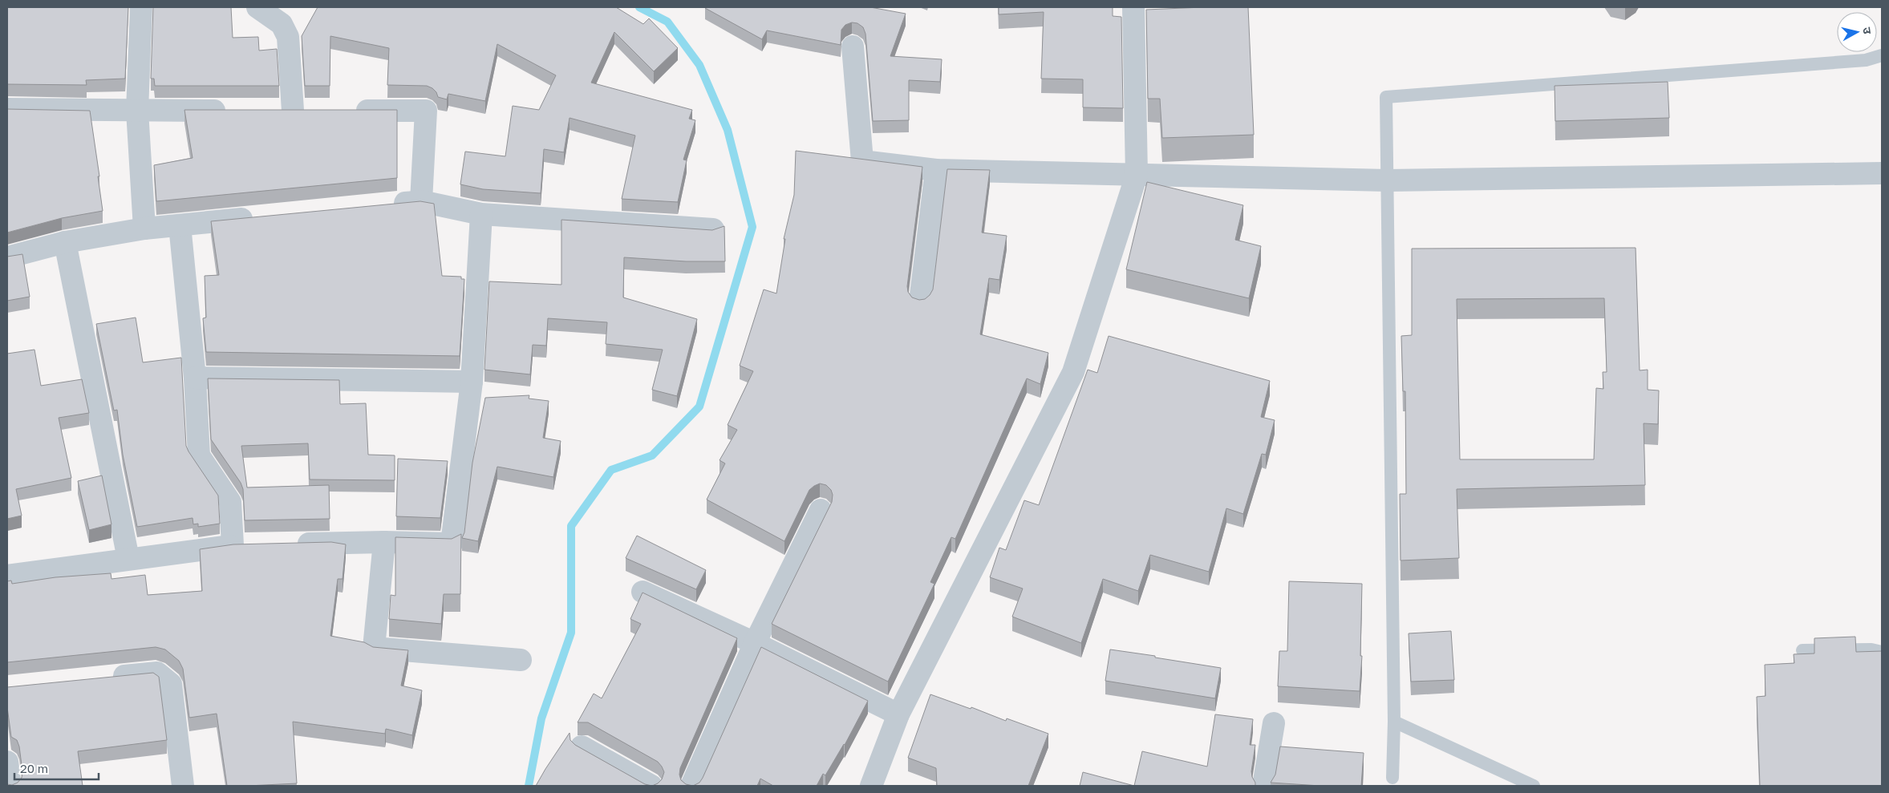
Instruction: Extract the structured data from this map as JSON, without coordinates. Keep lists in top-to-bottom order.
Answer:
{
  "scale_bar": "20 m",
  "north": "right"
}
